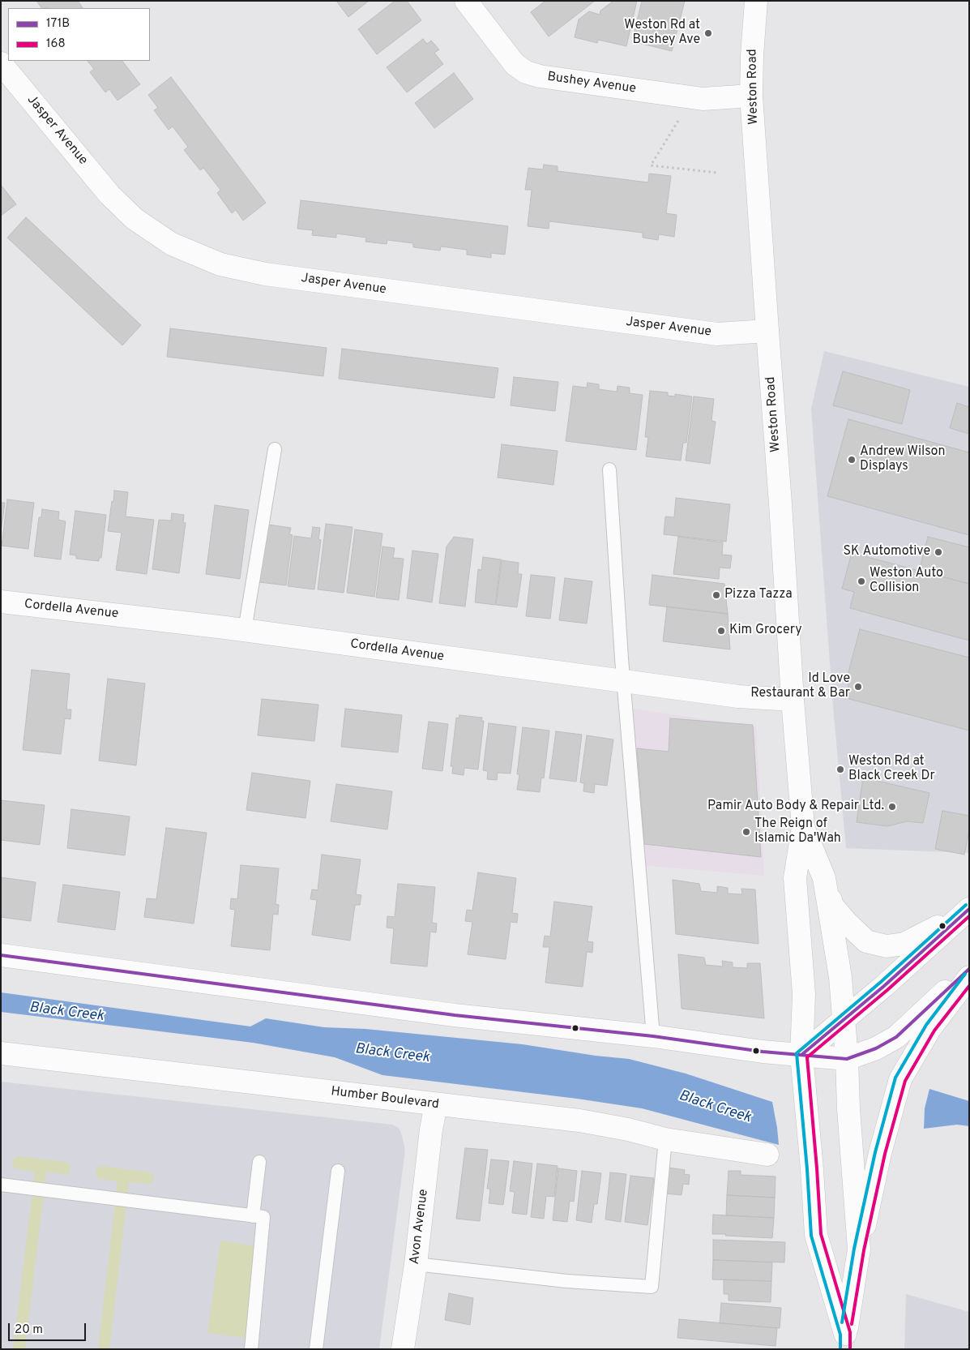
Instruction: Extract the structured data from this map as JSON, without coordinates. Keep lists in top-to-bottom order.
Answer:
{
  "streets": {
    "street": [
      "Bushey Avenue",
      "Weston Road",
      "Jasper Avenue",
      "Cordella Avenue",
      "Humber Boulevard",
      "Avon Avenue"
    ]
  },
  "crossings": [
    ["Bushey Avenue", "Weston Road"],
    ["Weston Road", "Jasper Avenue"],
    ["Weston Road", "Cordella Avenue"],
    ["Humber Boulevard", "Avon Avenue"]
  ],
  "water": ["Black Creek"],
  "places": [
    "Weston Rd at Bushey Ave",
    "Andrew Wilson Displays",
    "SK Automotive",
    "Weston Auto Collision",
    "Pizza Tazza",
    "Kim Grocery",
    "Id Love Restaurant & Bar",
    "Weston Rd at Black Creek Dr",
    "Pamir Auto Body & Repair Ltd.",
    "The Reign of Islamic Da'Wah"
  ],
  "lines": ["transit line 171B", "transit line 168"],
  "legend": ["171B", "168"],
  "scale_bar": "20 m"
}
